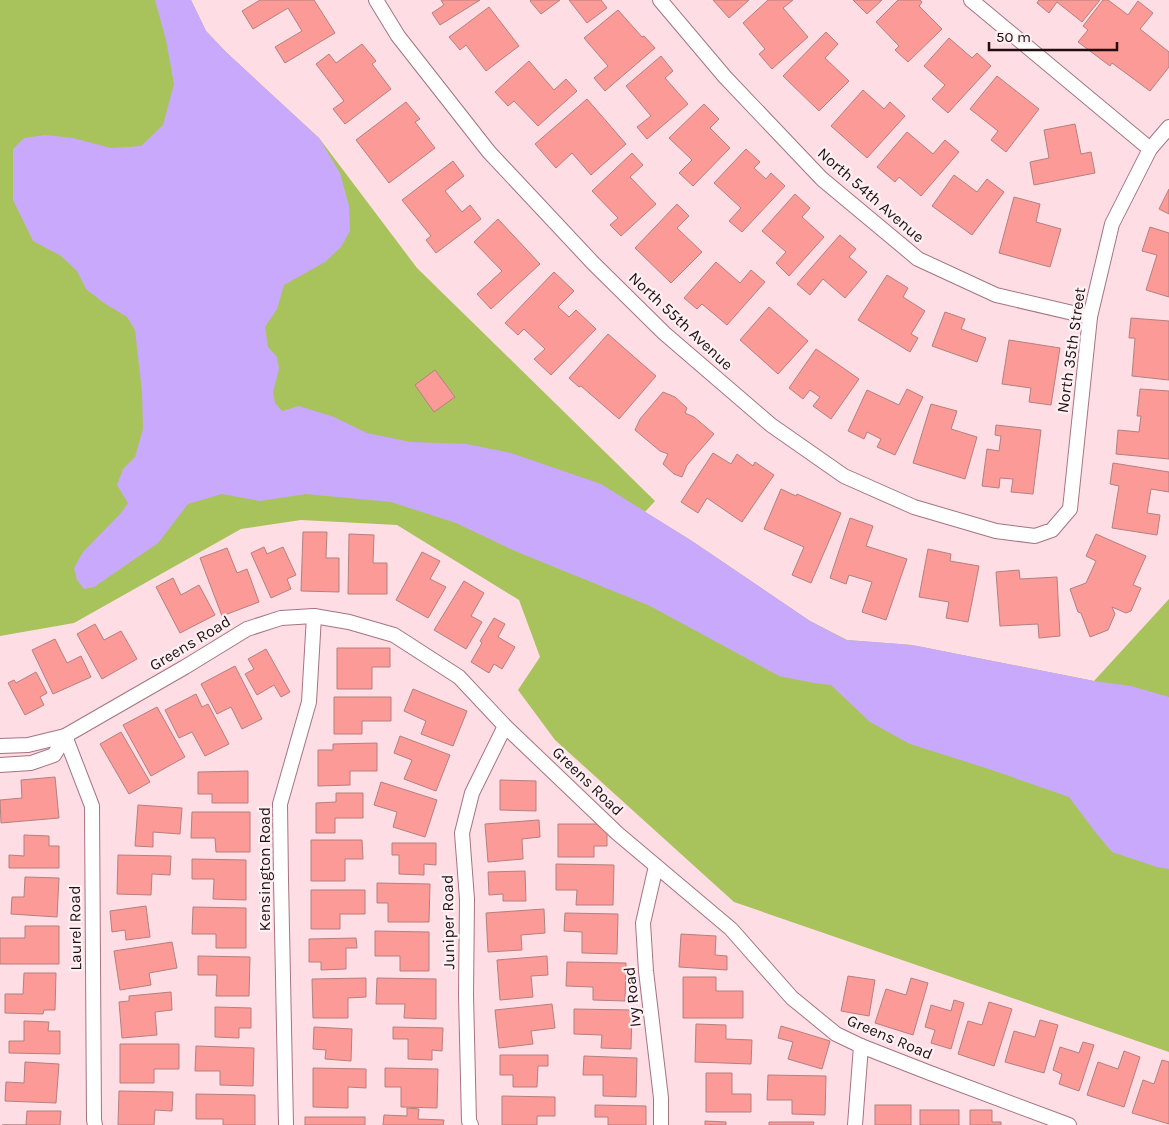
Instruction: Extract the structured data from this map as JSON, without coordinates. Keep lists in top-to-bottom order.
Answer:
{
  "streets": {
    "street": [
      "North 54th Avenue",
      "North 55th Avenue",
      "North 35th Street",
      "Greens Road",
      "Kensington Road",
      "Juniper Road",
      "Laurel Road",
      "Ivy Road"
    ]
  },
  "crossings": [
    ["North 54th Avenue", "North 35th Street"],
    ["North 55th Avenue", "North 35th Street"],
    ["Greens Road", "Kensington Road"],
    ["Greens Road", "Juniper Road"],
    ["Greens Road", "Laurel Road"],
    ["Greens Road", "Ivy Road"]
  ],
  "scale_bar": "50 m"
}
